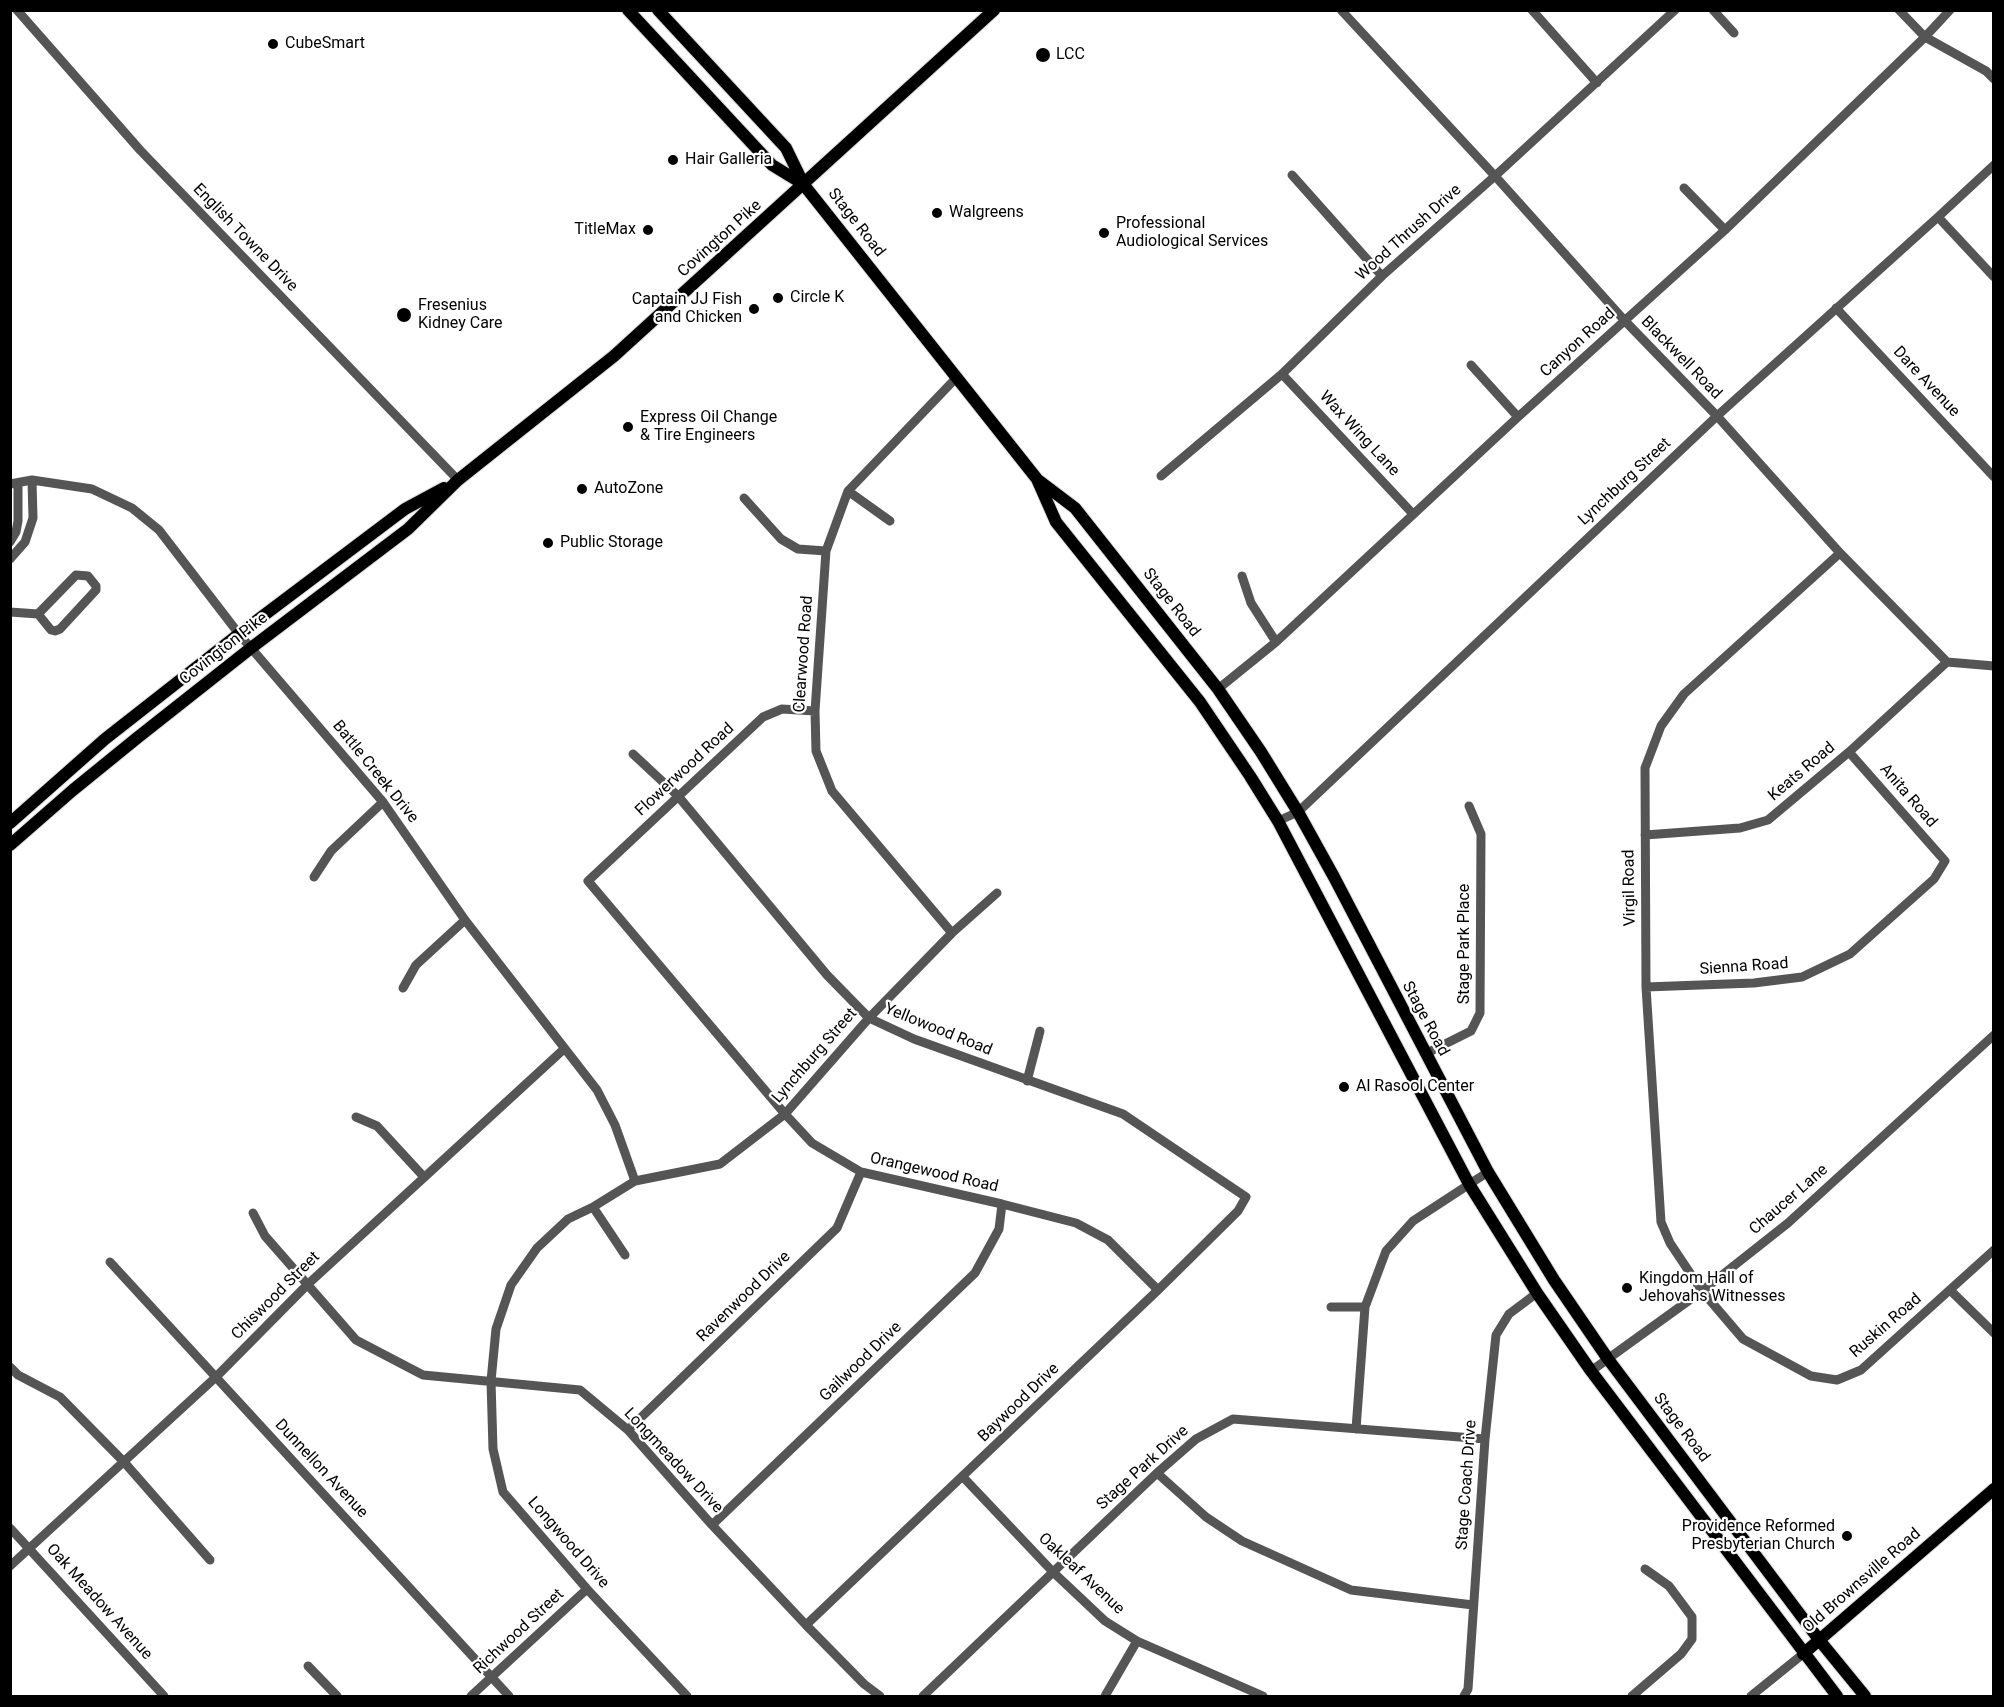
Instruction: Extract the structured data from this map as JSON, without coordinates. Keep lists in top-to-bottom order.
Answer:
{
  "streets": {
    "main road": ["Stage Road", "Covington Pike", "Old Brownsville Road"],
    "street": [
      "Wood Thrush Drive",
      "English Towne Drive",
      "Canyon Road",
      "Blackwell Road",
      "Dare Avenue",
      "Wax Wing Lane",
      "Lynchburg Street",
      "Clearwood Road",
      "Flowerwood Road",
      "Battle Creek Drive",
      "Keats Road",
      "Anita Road",
      "Virgil Road",
      "Stage Park Place",
      "Sienna Road",
      "Yellowood Road",
      "Orangewood Road",
      "Chaucer Lane",
      "Chiswood Street",
      "Ravenwood Drive",
      "Ruskin Road",
      "Gailwood Drive",
      "Baywood Drive",
      "Longmeadow Drive",
      "Stage Park Drive",
      "Dunnellon Avenue",
      "Stage Coach Drive",
      "Longwood Drive",
      "Oakleaf Avenue",
      "Oak Meadow Avenue",
      "Richwood Street"
    ]
  },
  "crossings": [
    ["Stage Road", "Covington Pike"],
    ["Stage Road", "Canyon Road"],
    ["Stage Road", "Lynchburg Street"],
    ["Stage Road", "Clearwood Road"],
    ["Stage Road", "Stage Park Place"],
    ["Stage Road", "Chaucer Lane"],
    ["Stage Road", "Stage Coach Drive"],
    ["Stage Road", "Old Brownsville Road"],
    ["Wood Thrush Drive", "Blackwell Road"],
    ["Wood Thrush Drive", "Wax Wing Lane"],
    ["English Towne Drive", "Covington Pike"],
    ["Covington Pike", "Battle Creek Drive"],
    ["Canyon Road", "Blackwell Road"],
    ["Canyon Road", "Wax Wing Lane"],
    ["Blackwell Road", "Lynchburg Street"],
    ["Blackwell Road", "Keats Road"],
    ["Blackwell Road", "Virgil Road"],
    ["Dare Avenue", "Lynchburg Street"],
    ["Lynchburg Street", "Clearwood Road"],
    ["Lynchburg Street", "Battle Creek Drive"],
    ["Lynchburg Street", "Yellowood Road"],
    ["Lynchburg Street", "Orangewood Road"],
    ["Lynchburg Street", "Longmeadow Drive"],
    ["Lynchburg Street", "Longwood Drive"],
    ["Clearwood Road", "Flowerwood Road"],
    ["Flowerwood Road", "Yellowood Road"],
    ["Flowerwood Road", "Orangewood Road"],
    ["Battle Creek Drive", "Chiswood Street"],
    ["Keats Road", "Anita Road"],
    ["Keats Road", "Virgil Road"],
    ["Anita Road", "Sienna Road"],
    ["Virgil Road", "Sienna Road"],
    ["Virgil Road", "Chaucer Lane"],
    ["Virgil Road", "Ruskin Road"],
    ["Yellowood Road", "Baywood Drive"],
    ["Orangewood Road", "Ravenwood Drive"],
    ["Orangewood Road", "Gailwood Drive"],
    ["Orangewood Road", "Baywood Drive"],
    ["Chaucer Lane", "Ruskin Road"],
    ["Chiswood Street", "Longmeadow Drive"],
    ["Chiswood Street", "Dunnellon Avenue"],
    ["Chiswood Street", "Oak Meadow Avenue"],
    ["Ravenwood Drive", "Longmeadow Drive"],
    ["Gailwood Drive", "Longmeadow Drive"],
    ["Baywood Drive", "Longmeadow Drive"],
    ["Baywood Drive", "Oakleaf Avenue"],
    ["Longmeadow Drive", "Longwood Drive"],
    ["Stage Park Drive", "Stage Coach Drive"],
    ["Stage Park Drive", "Oakleaf Avenue"],
    ["Dunnellon Avenue", "Richwood Street"],
    ["Longwood Drive", "Richwood Street"]
  ],
  "places": [
    "CubeSmart",
    "LCC",
    "Hair Galleria",
    "Walgreens",
    "TitleMax",
    "Professional Audiological Services",
    "Circle K",
    "Captain JJ Fish and Chicken",
    "Fresenius Kidney Care",
    "Express Oil Change & Tire Engineers",
    "AutoZone",
    "Public Storage",
    "Al Rasool Center",
    "Kingdom Hall of Jehovahs Witnesses",
    "Providence Reformed Presbyterian Church"
  ]
}
